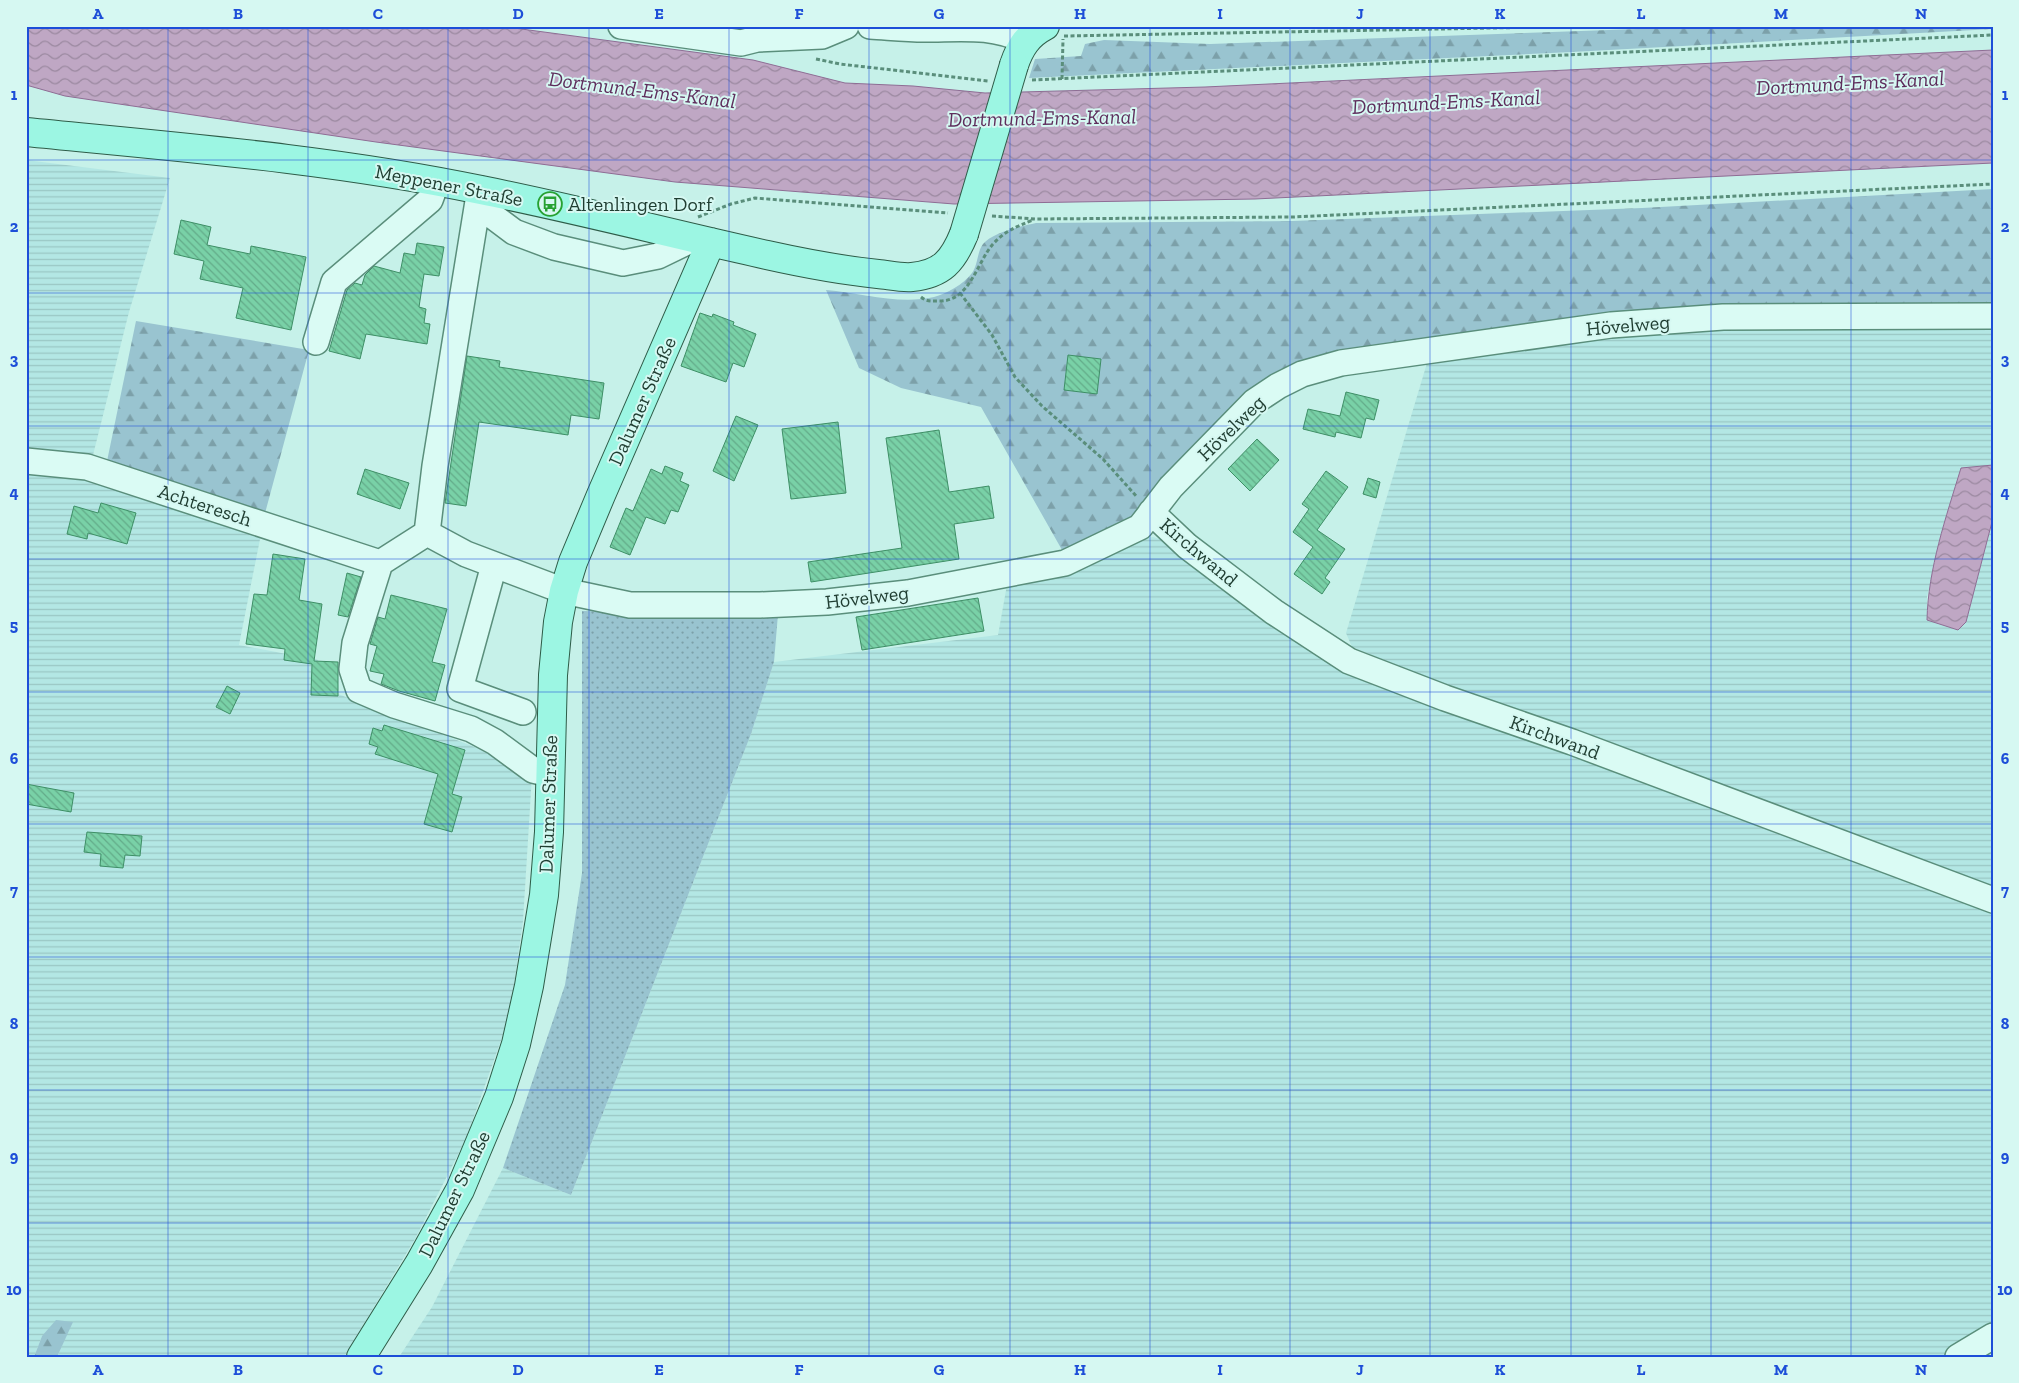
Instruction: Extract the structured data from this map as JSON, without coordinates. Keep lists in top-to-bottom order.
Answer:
{
  "streets": {
    "main road": ["Meppener Straße", "Dalumer Straße"],
    "street": ["Hövelweg", "Achteresch", "Kirchwand"]
  },
  "crossings": [
    ["Meppener Straße", "Dalumer Straße"],
    ["Hövelweg", "Dalumer Straße"],
    ["Hövelweg", "Kirchwand"]
  ],
  "water": ["Dortmund-Ems-Kanal"],
  "places": {
    "bus stop": ["Altenlingen Dorf"]
  },
  "grid": {
    "columns": [
      "A",
      "B",
      "C",
      "D",
      "E",
      "F",
      "G",
      "H",
      "I",
      "J",
      "K",
      "L",
      "M",
      "N"
    ],
    "rows": [
      "1",
      "2",
      "3",
      "4",
      "5",
      "6",
      "7",
      "8",
      "9",
      "10"
    ]
  }
}
